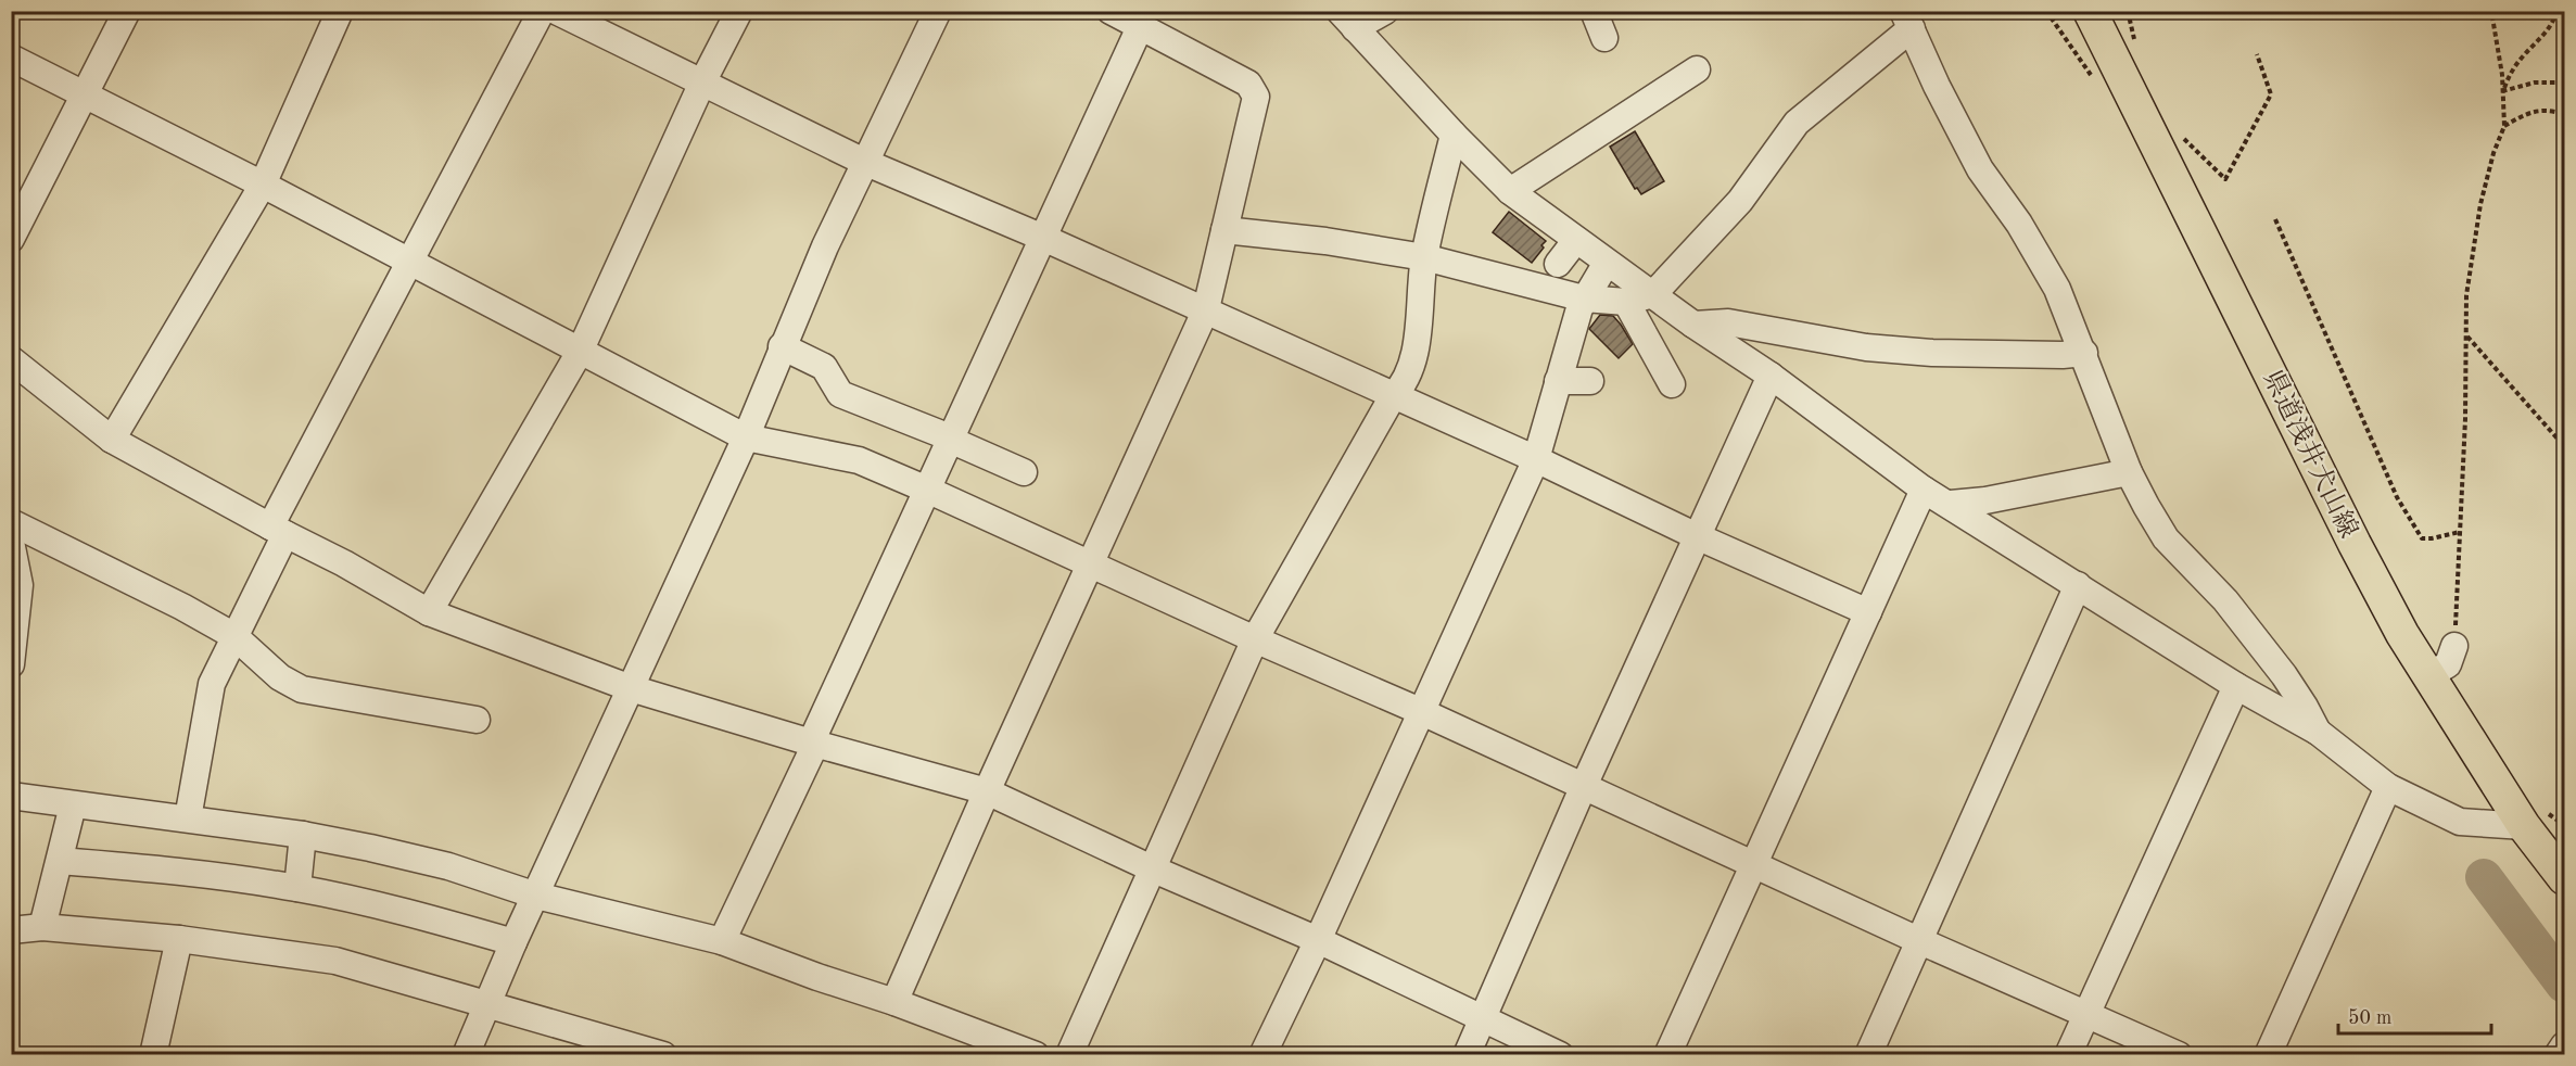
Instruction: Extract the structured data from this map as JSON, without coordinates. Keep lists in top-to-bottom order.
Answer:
{
  "streets": {
    "main road": ["県道浅井犬山線"]
  },
  "scale_bar": "50 m"
}
